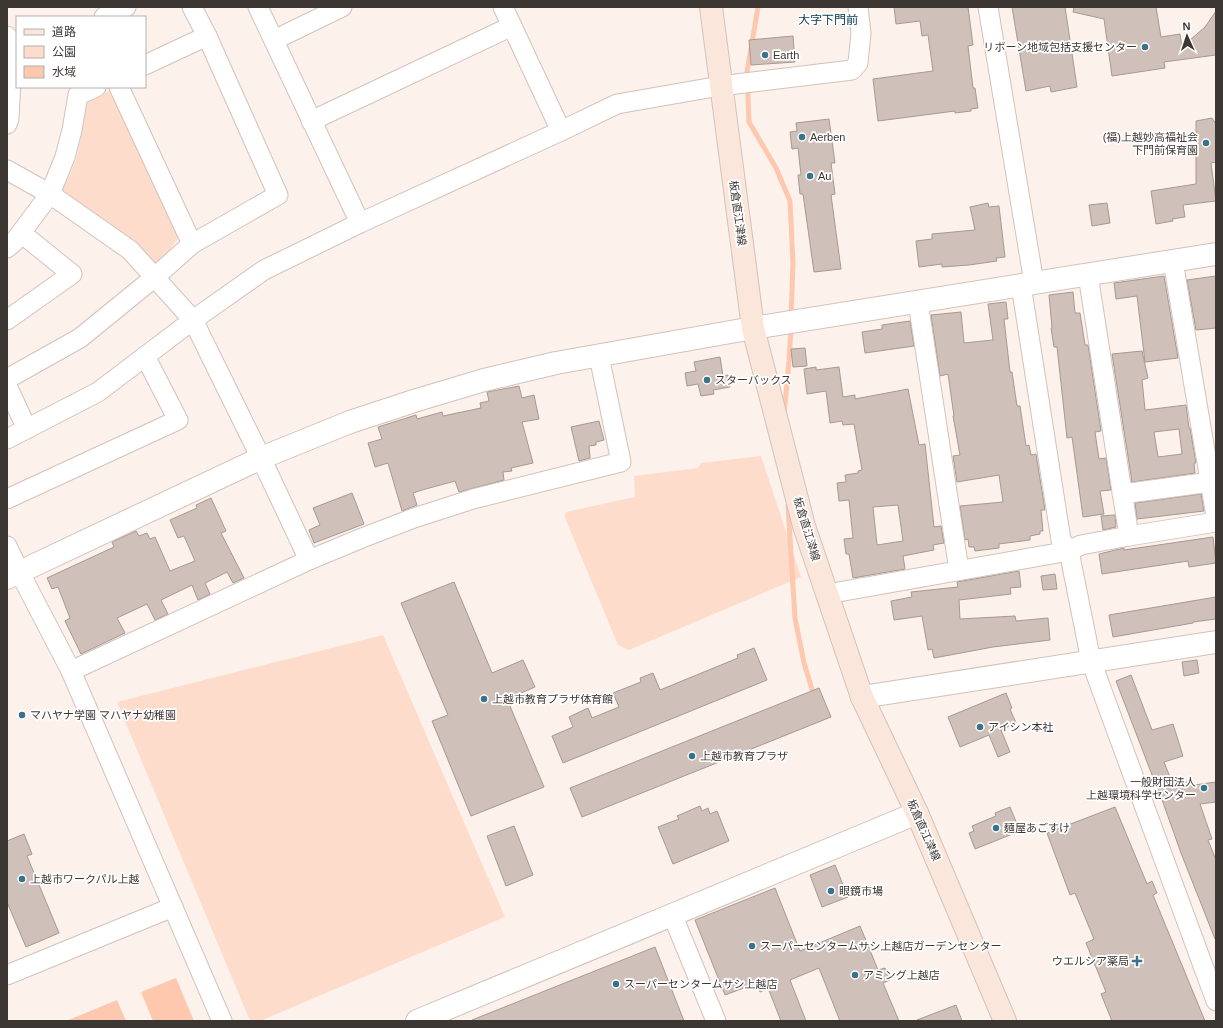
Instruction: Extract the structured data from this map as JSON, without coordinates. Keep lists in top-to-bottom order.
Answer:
{
  "streets": {
    "main road": ["板倉直江津線"]
  },
  "districts": ["大字下門前"],
  "places": {
    "other": [
      "リボーン地域包括支援センター",
      "Earth",
      "Aerben",
      "(福)上越妙高福祉会 下門前保育園",
      "Au",
      "スターバックス",
      "上越市教育プラザ体育館",
      "マハヤナ学園 マハヤナ幼稚園",
      "アイシン本社",
      "上越市教育プラザ",
      "一般財団法人 上越環境科学センター",
      "麵屋あごすけ",
      "上越市ワークパル上越",
      "眼鏡市場",
      "スーパーセンタームサシ上越店ガーデンセンター",
      "アミング上越店",
      "スーパーセンタームサシ上越店"
    ],
    "health": ["ウエルシア薬局"]
  },
  "legend": ["道路", "公園", "水域"],
  "north": "top"
}
